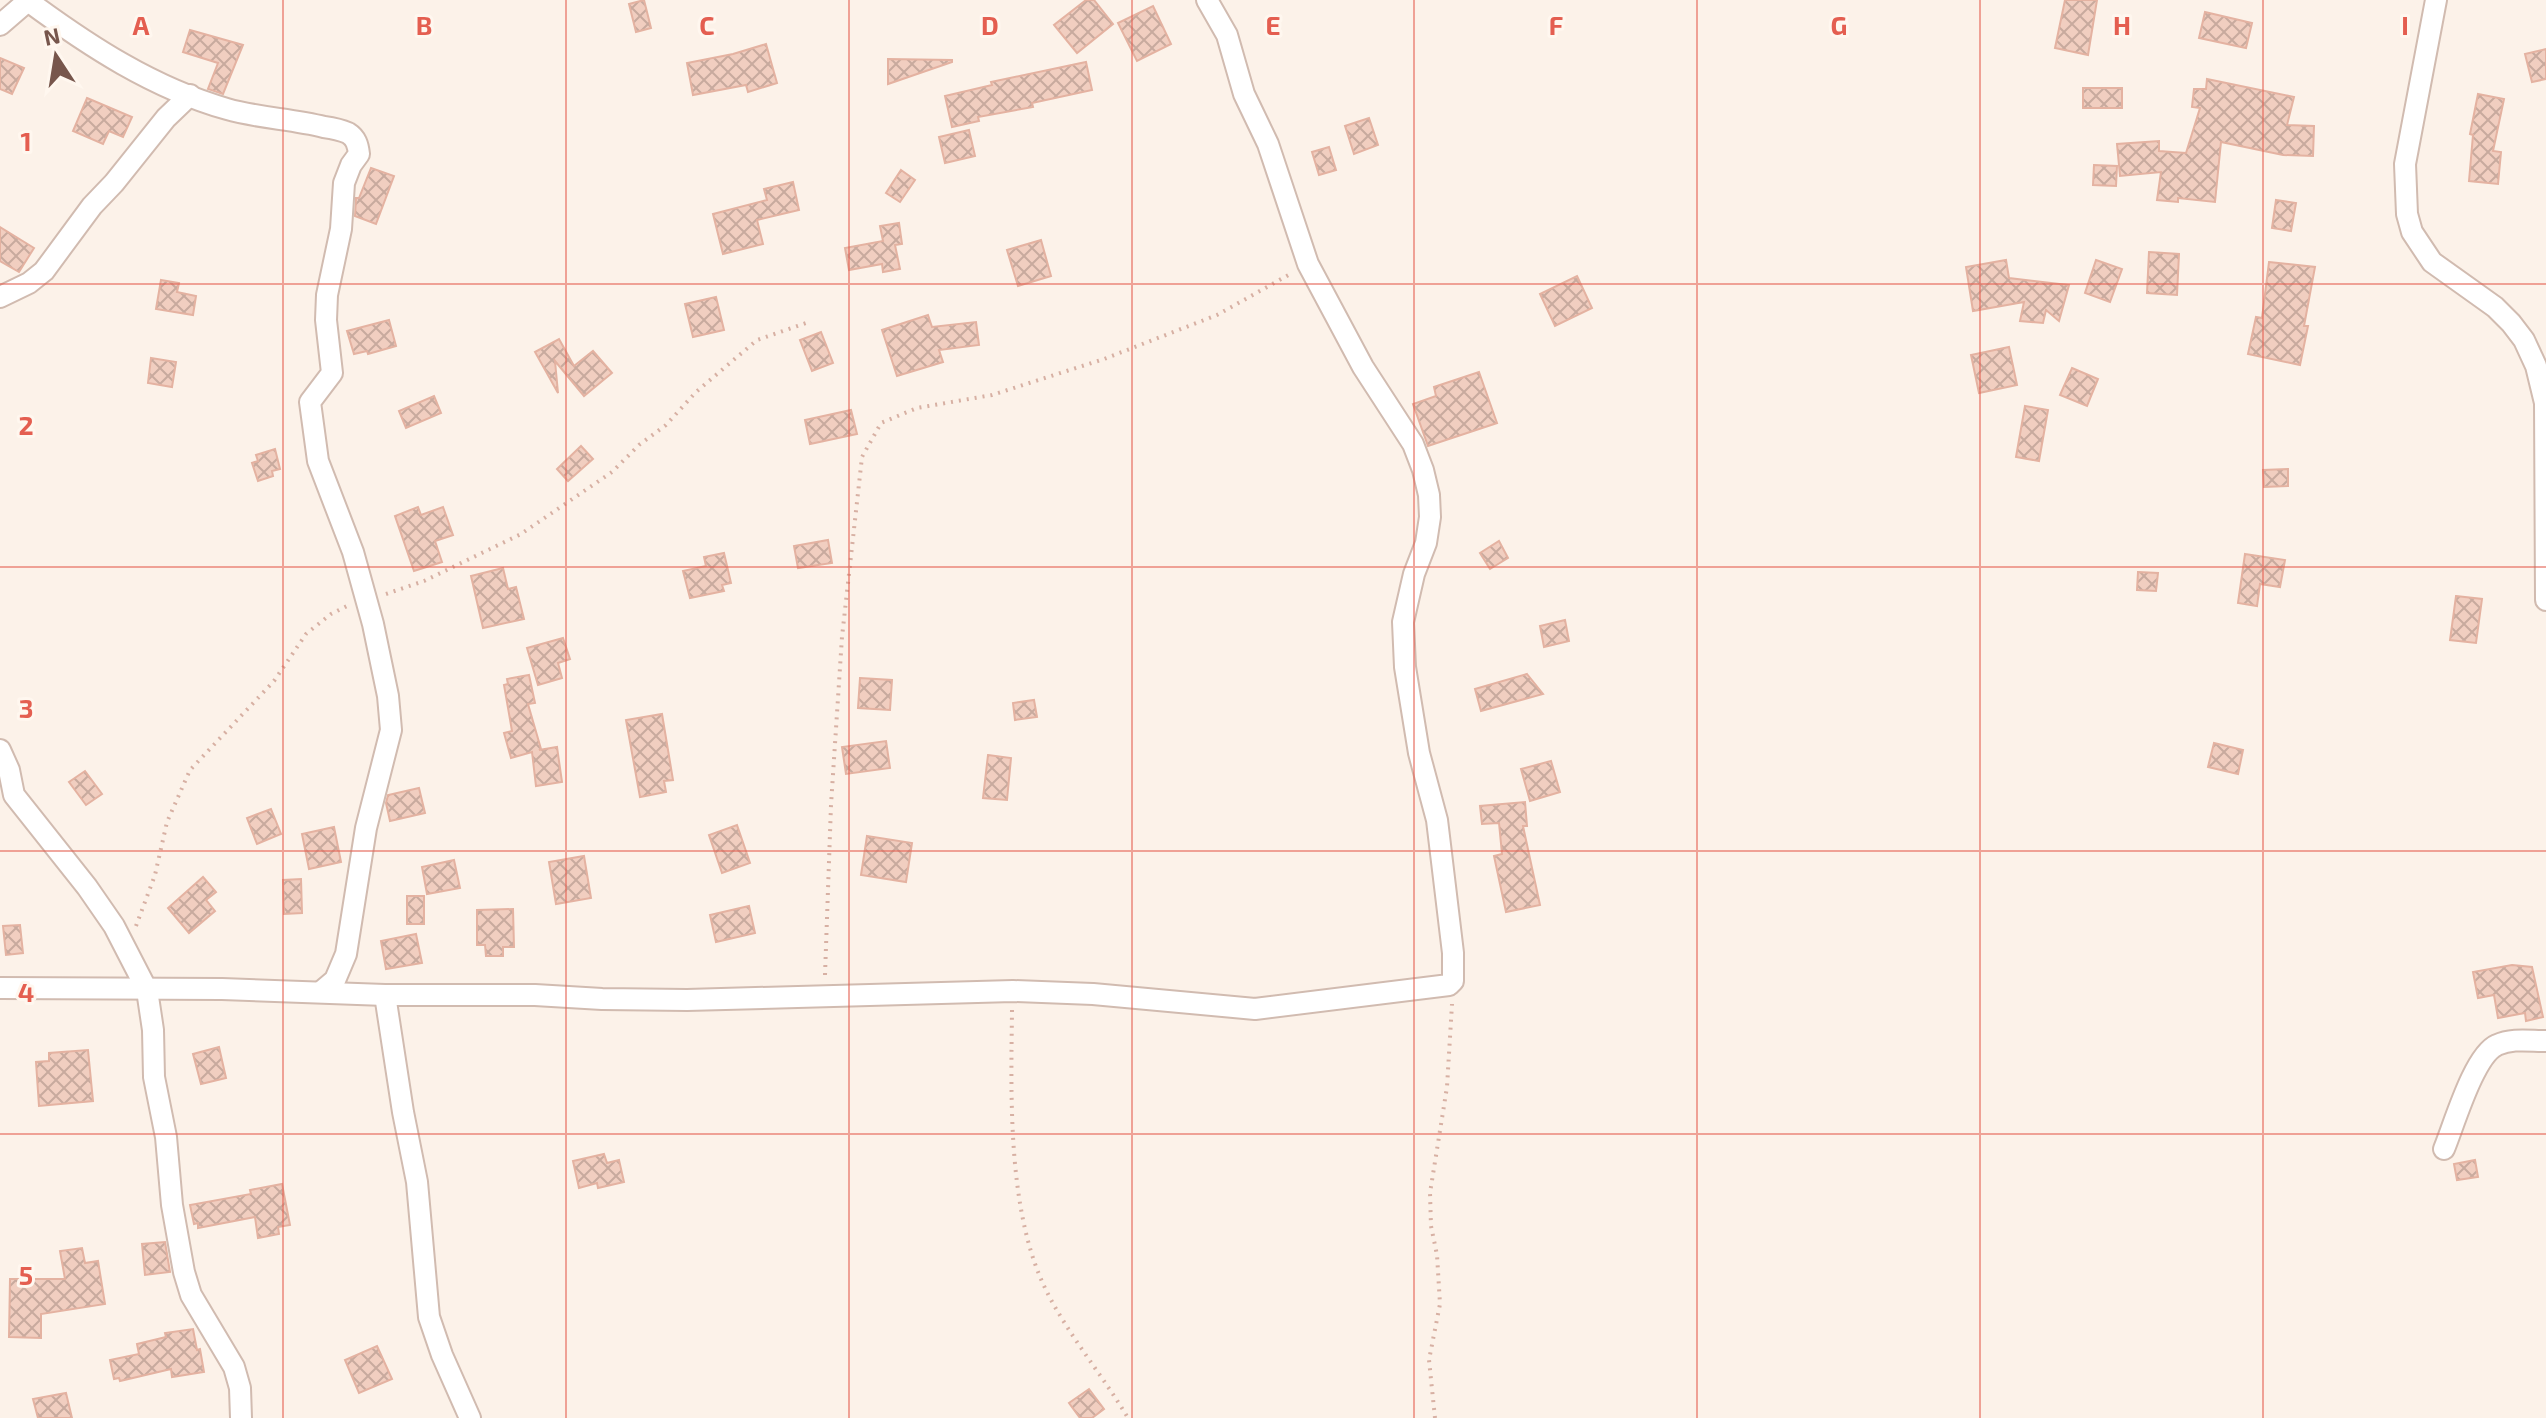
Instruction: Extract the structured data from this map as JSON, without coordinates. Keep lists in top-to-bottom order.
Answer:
{
  "north": "top",
  "grid": {
    "columns": [
      "A",
      "B",
      "C",
      "D",
      "E",
      "F",
      "G",
      "H",
      "I"
    ],
    "rows": [
      "1",
      "2",
      "3",
      "4",
      "5"
    ]
  }
}
